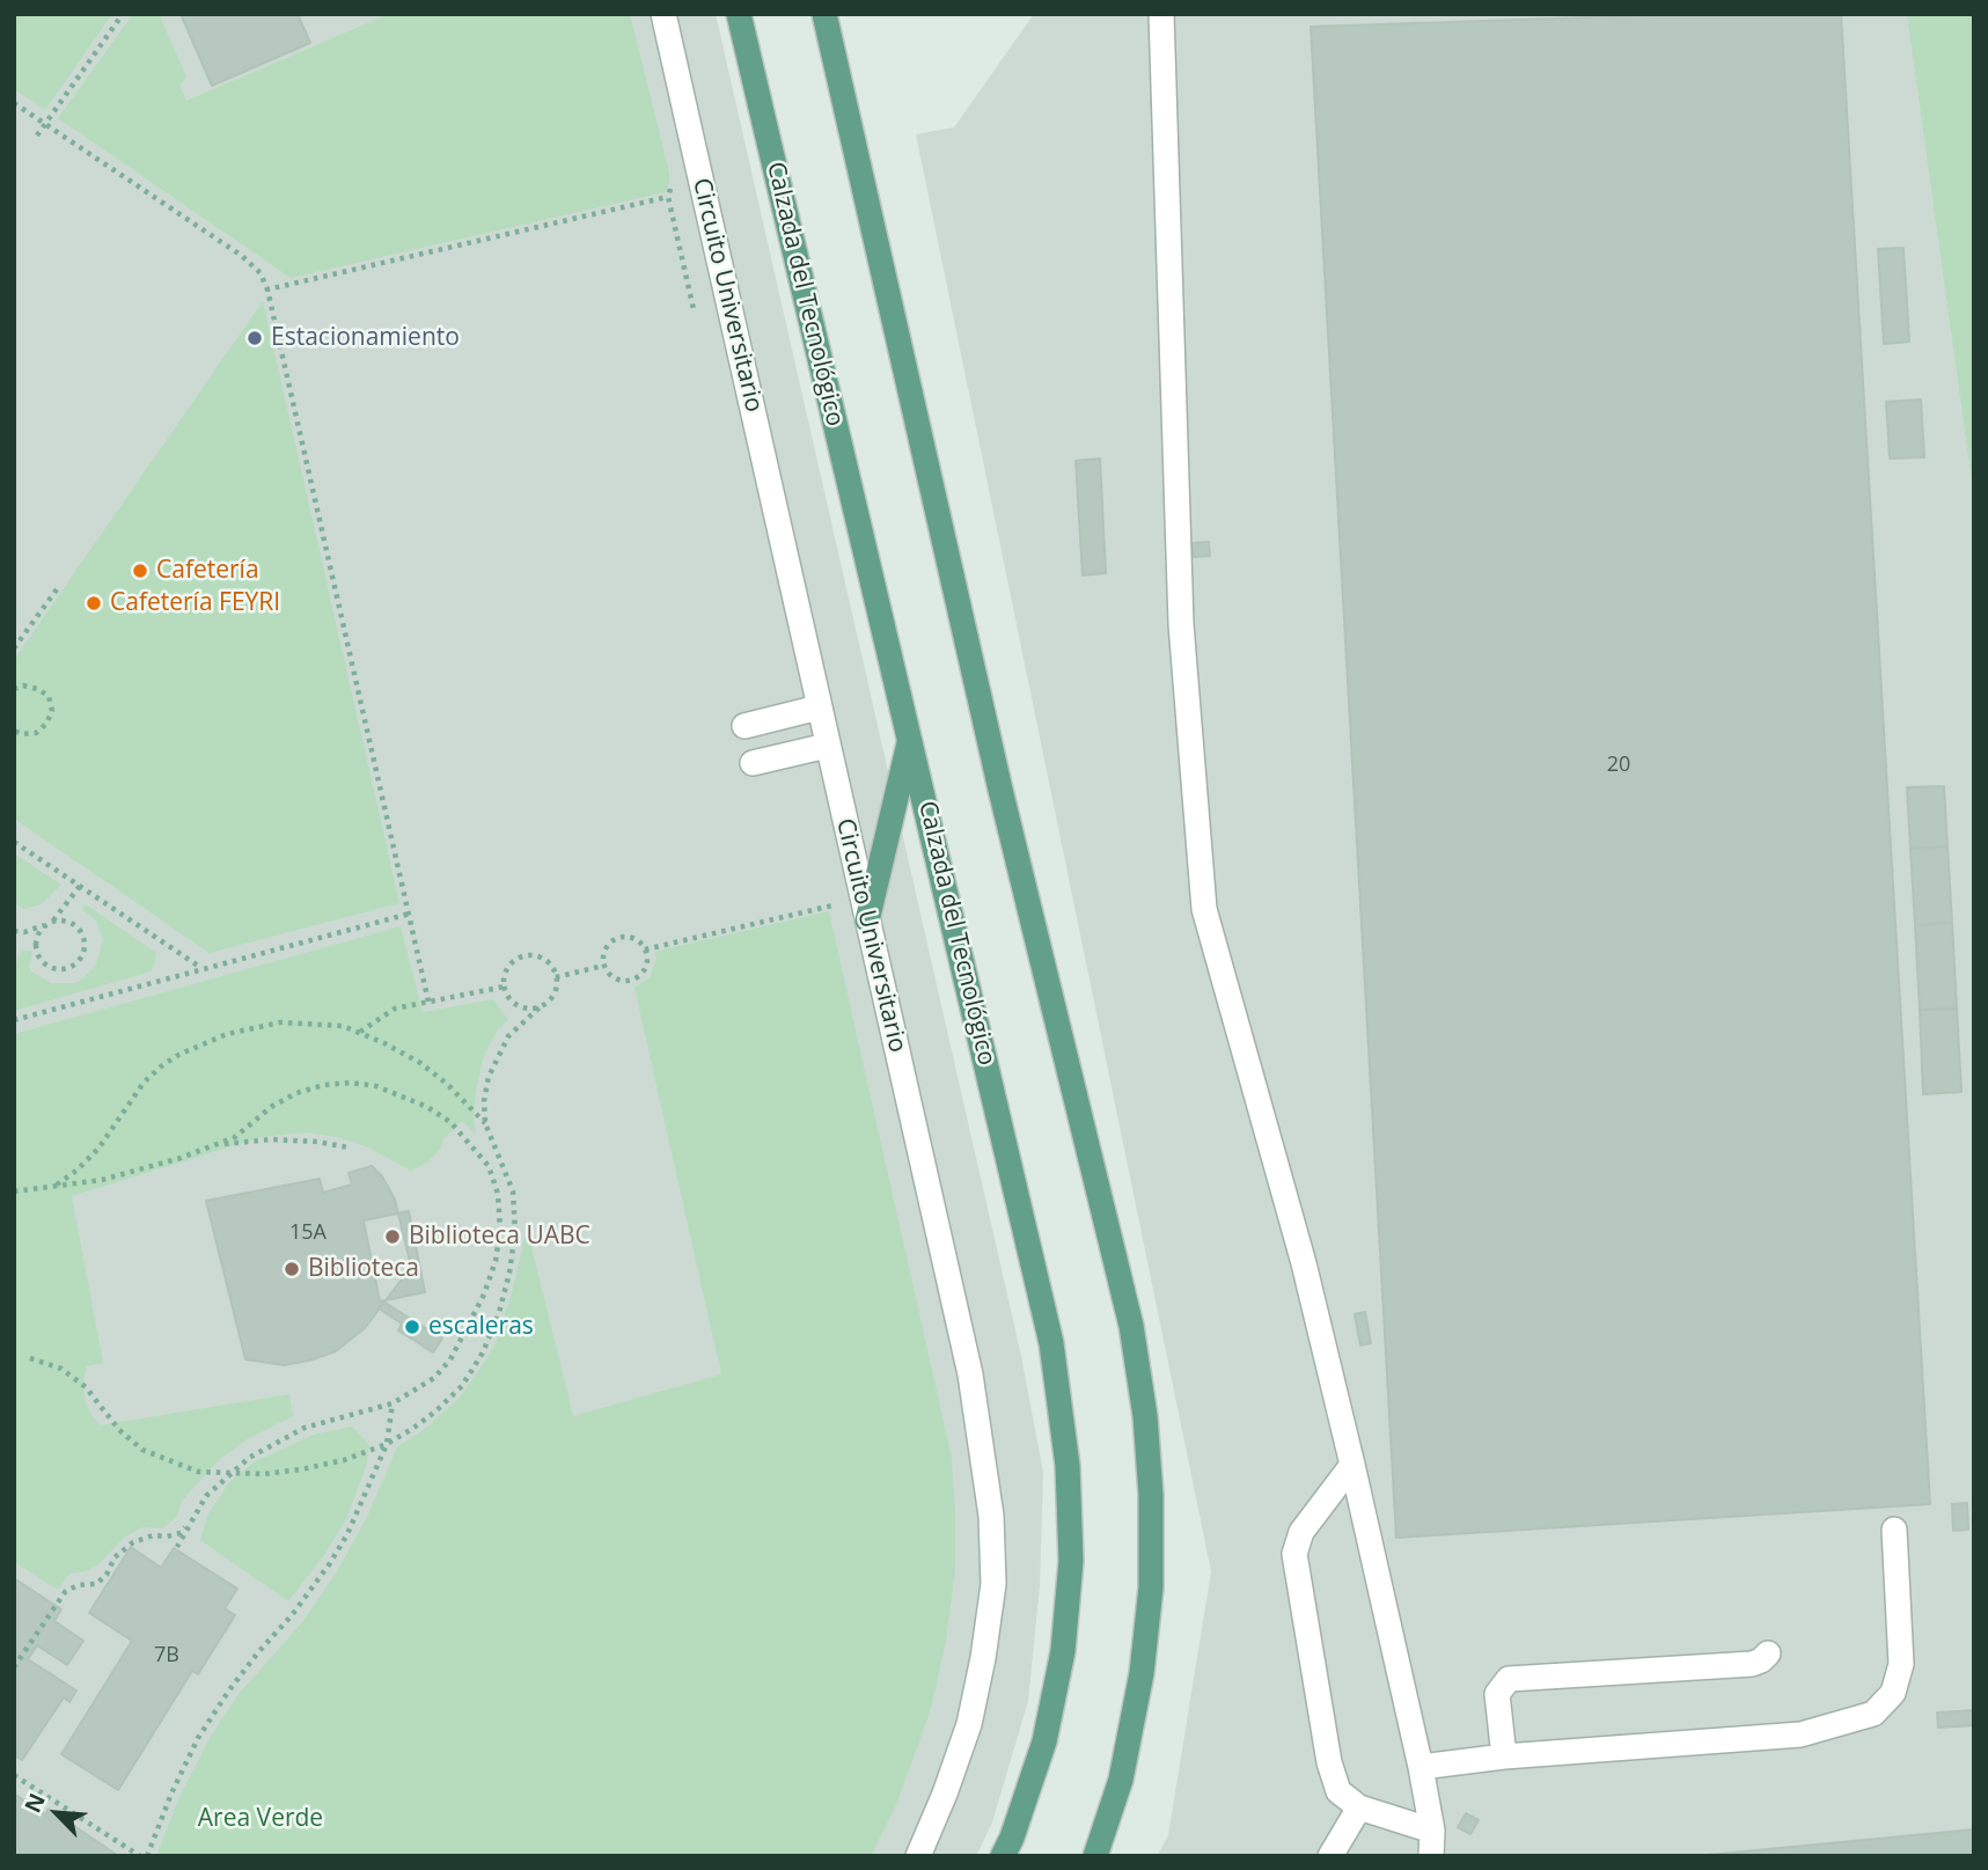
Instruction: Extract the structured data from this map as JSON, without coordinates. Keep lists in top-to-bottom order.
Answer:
{
  "streets": {
    "main road": ["Calzada del Tecnológico"],
    "street": ["Circuito Universitario"]
  },
  "parks": ["Area Verde"],
  "places": [
    "Estacionamiento",
    "Cafetería",
    "Cafetería FEYRI",
    "Biblioteca UABC",
    "Biblioteca",
    "escaleras"
  ],
  "house_numbers": ["20", "15A", "7B"],
  "north": "top left"
}
